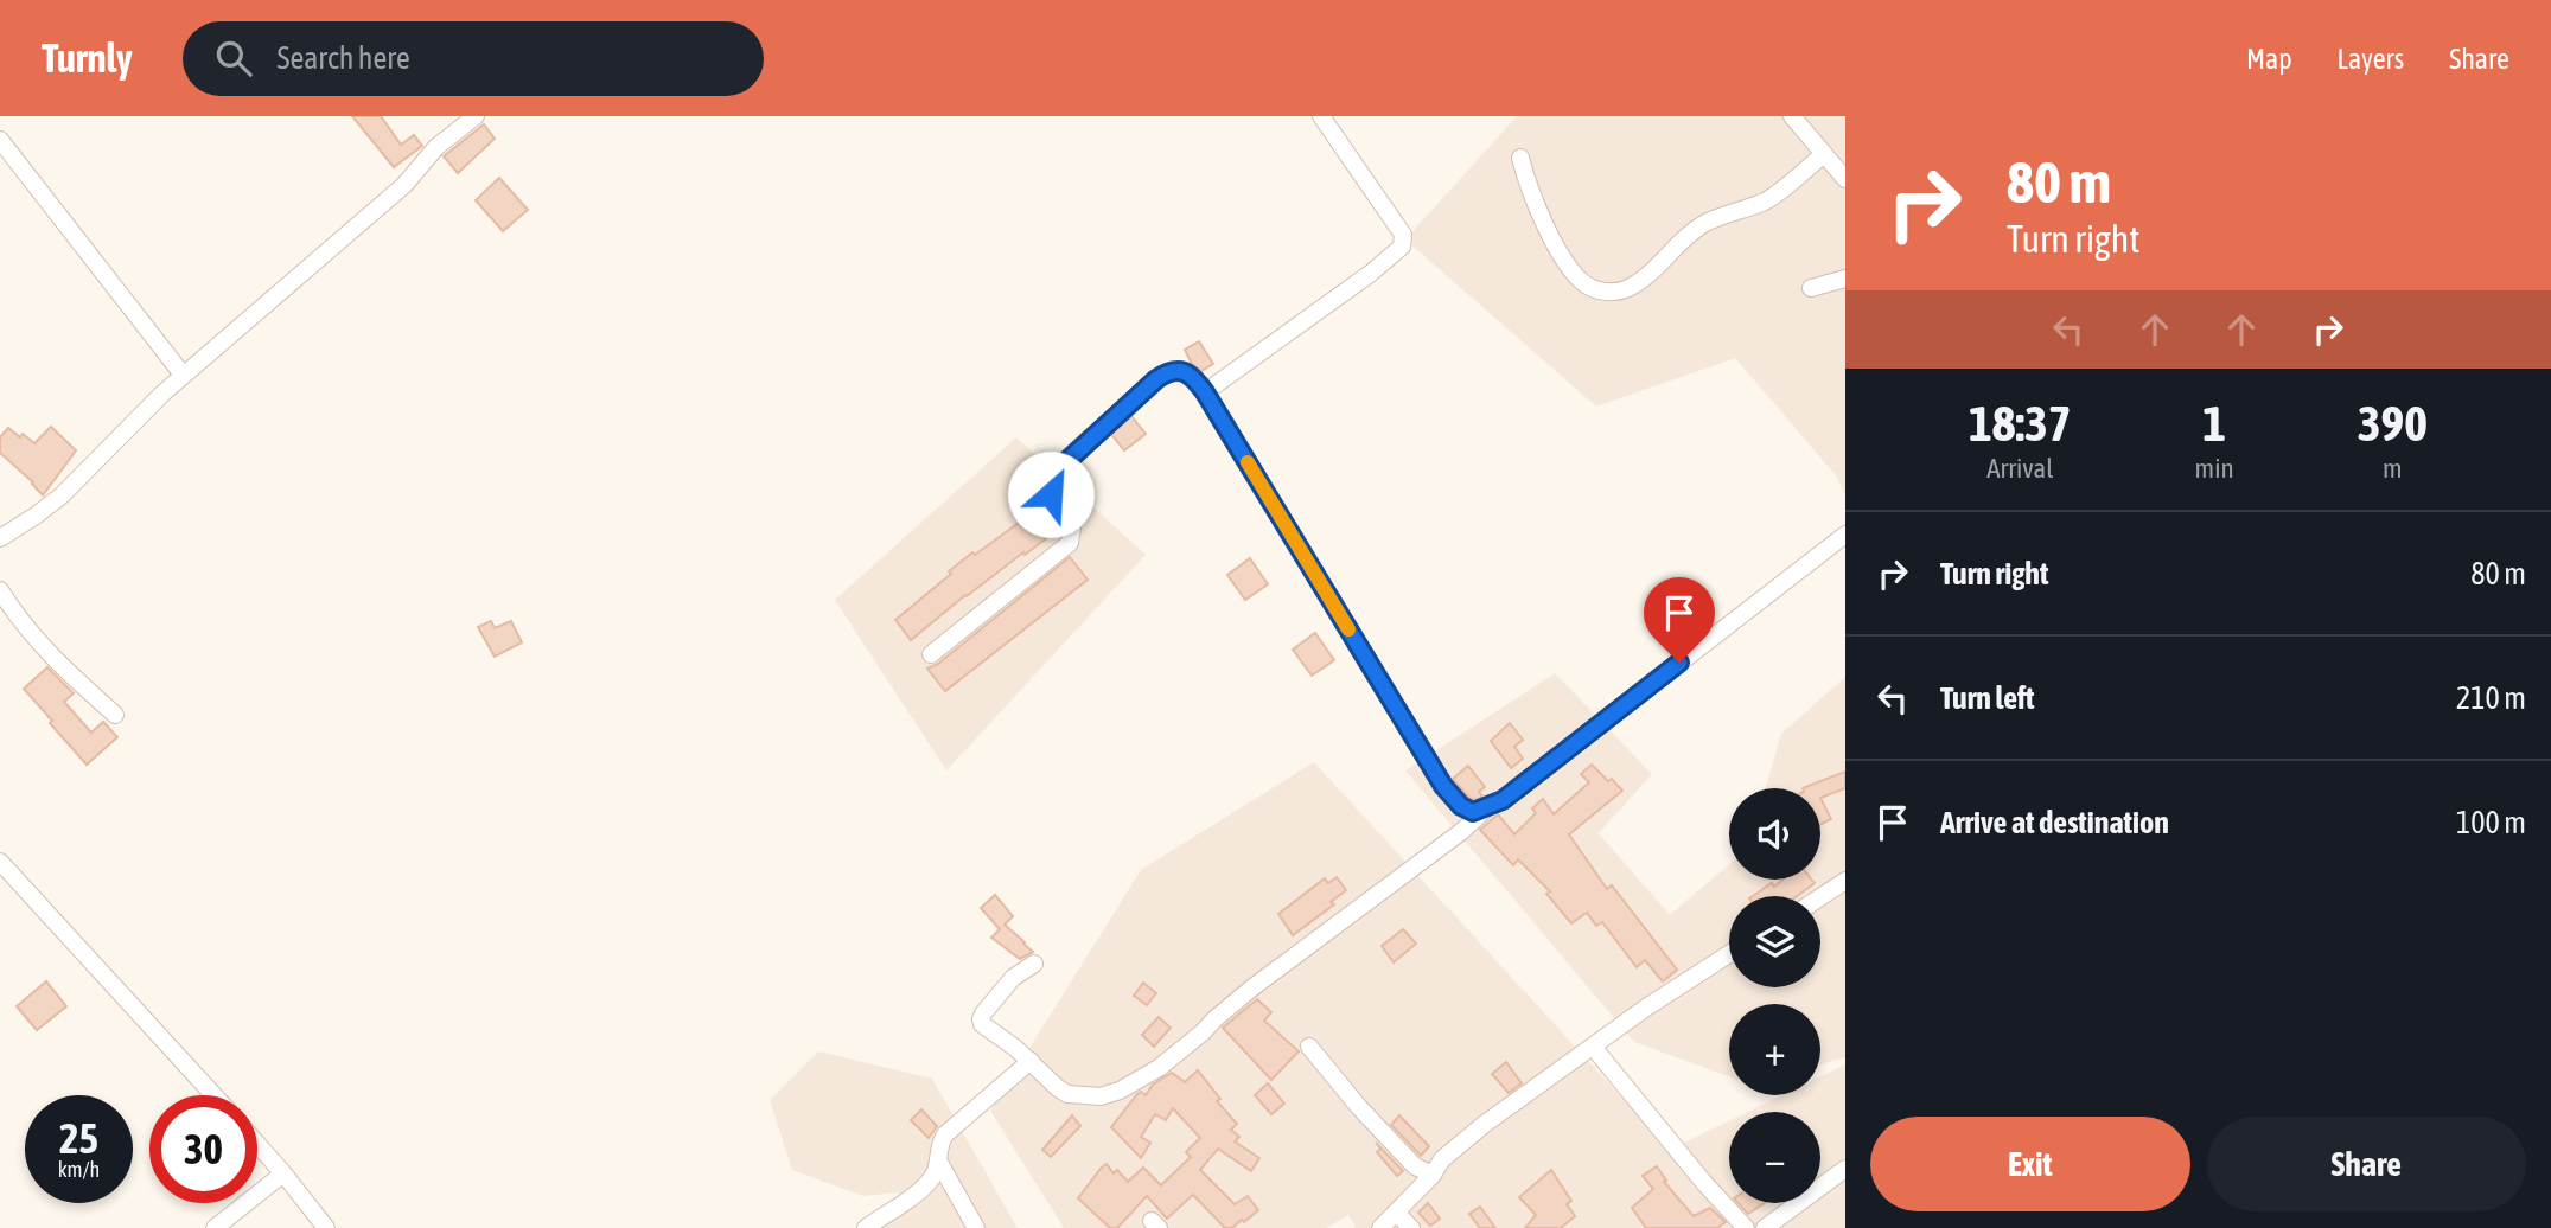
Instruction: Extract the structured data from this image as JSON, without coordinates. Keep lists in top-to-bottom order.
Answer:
{
  "page": {
    "header": "Turnly",
    "search": "Search here",
    "nav": ["Map", "Layers", "Share"],
    "turn": ["80 m", "Turn right"],
    "eta": [
      "18:37",
      "Arrival",
      "1",
      "min",
      "390",
      "m"
    ],
    "list": [
      {
        "name": "Turn right",
        "value": "80 m"
      },
      {
        "name": "Turn left",
        "value": "210 m"
      },
      {
        "name": "Arrive at destination",
        "value": "100 m"
      }
    ],
    "map_buttons": ["+", "−"],
    "speed": "25 km/h",
    "limit": "30",
    "buttons": ["Exit", "Share"]
  }
}
